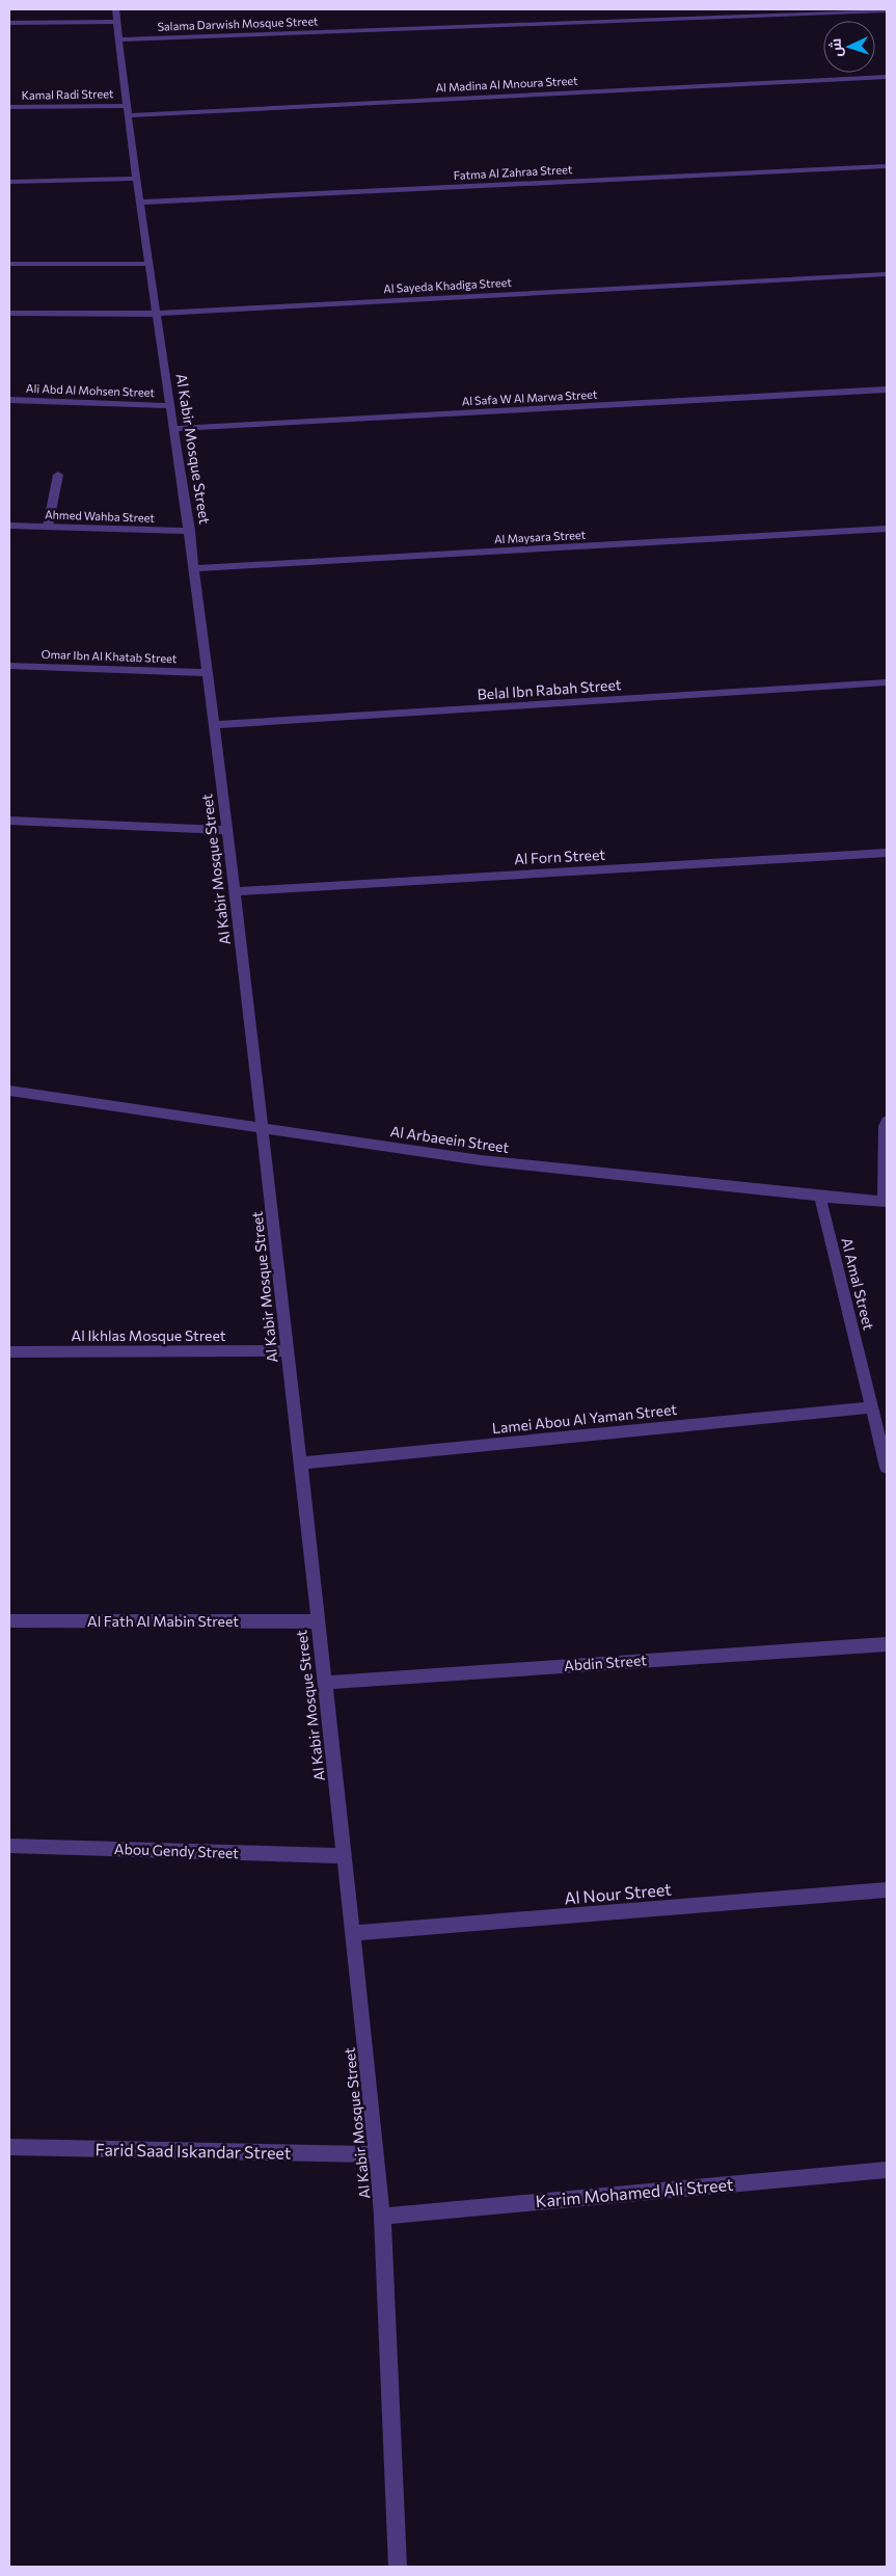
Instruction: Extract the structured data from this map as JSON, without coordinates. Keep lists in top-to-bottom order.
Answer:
{
  "streets": {
    "street": [
      "Salama Darwish Mosque Street",
      "Al Madina Al Mnoura Street",
      "Kamal Radi Street",
      "Fatma Al Zahraa Street",
      "Al Sayeda Khadiga Street",
      "Ali Abd Al Mohsen Street",
      "Al Safa W Al Marwa Street",
      "Al Kabir Mosque Street",
      "Ahmed Wahba Street",
      "Al Maysara Street",
      "Omar Ibn Al Khatab Street",
      "Belal Ibn Rabah Street",
      "Al Forn Street",
      "Al Arbaeein Street",
      "Al Amal Street",
      "Al Ikhlas Mosque Street",
      "Lamei Abou Al Yaman Street",
      "Al Fath Al Mabin Street",
      "Abdin Street",
      "Abou Gendy Street",
      "Al Nour Street",
      "Farid Saad Iskandar Street",
      "Karim Mohamed Ali Street"
    ]
  },
  "crossings": [
    ["Salama Darwish Mosque Street", "Al Kabir Mosque Street"],
    ["Al Madina Al Mnoura Street", "Kamal Radi Street"],
    ["Al Madina Al Mnoura Street", "Al Kabir Mosque Street"],
    ["Kamal Radi Street", "Al Kabir Mosque Street"],
    ["Fatma Al Zahraa Street", "Al Kabir Mosque Street"],
    ["Al Sayeda Khadiga Street", "Al Kabir Mosque Street"],
    ["Ali Abd Al Mohsen Street", "Al Kabir Mosque Street"],
    ["Al Safa W Al Marwa Street", "Al Kabir Mosque Street"],
    ["Al Kabir Mosque Street", "Ahmed Wahba Street"],
    ["Al Kabir Mosque Street", "Al Maysara Street"],
    ["Al Kabir Mosque Street", "Omar Ibn Al Khatab Street"],
    ["Al Kabir Mosque Street", "Belal Ibn Rabah Street"],
    ["Al Kabir Mosque Street", "Al Forn Street"],
    ["Al Kabir Mosque Street", "Al Arbaeein Street"],
    ["Al Kabir Mosque Street", "Al Ikhlas Mosque Street"],
    ["Al Kabir Mosque Street", "Lamei Abou Al Yaman Street"],
    ["Al Kabir Mosque Street", "Al Fath Al Mabin Street"],
    ["Al Kabir Mosque Street", "Abdin Street"],
    ["Al Kabir Mosque Street", "Abou Gendy Street"],
    ["Al Kabir Mosque Street", "Al Nour Street"],
    ["Al Kabir Mosque Street", "Farid Saad Iskandar Street"],
    ["Al Kabir Mosque Street", "Karim Mohamed Ali Street"],
    ["Al Arbaeein Street", "Al Amal Street"],
    ["Al Amal Street", "Lamei Abou Al Yaman Street"]
  ],
  "north": "left"
}
